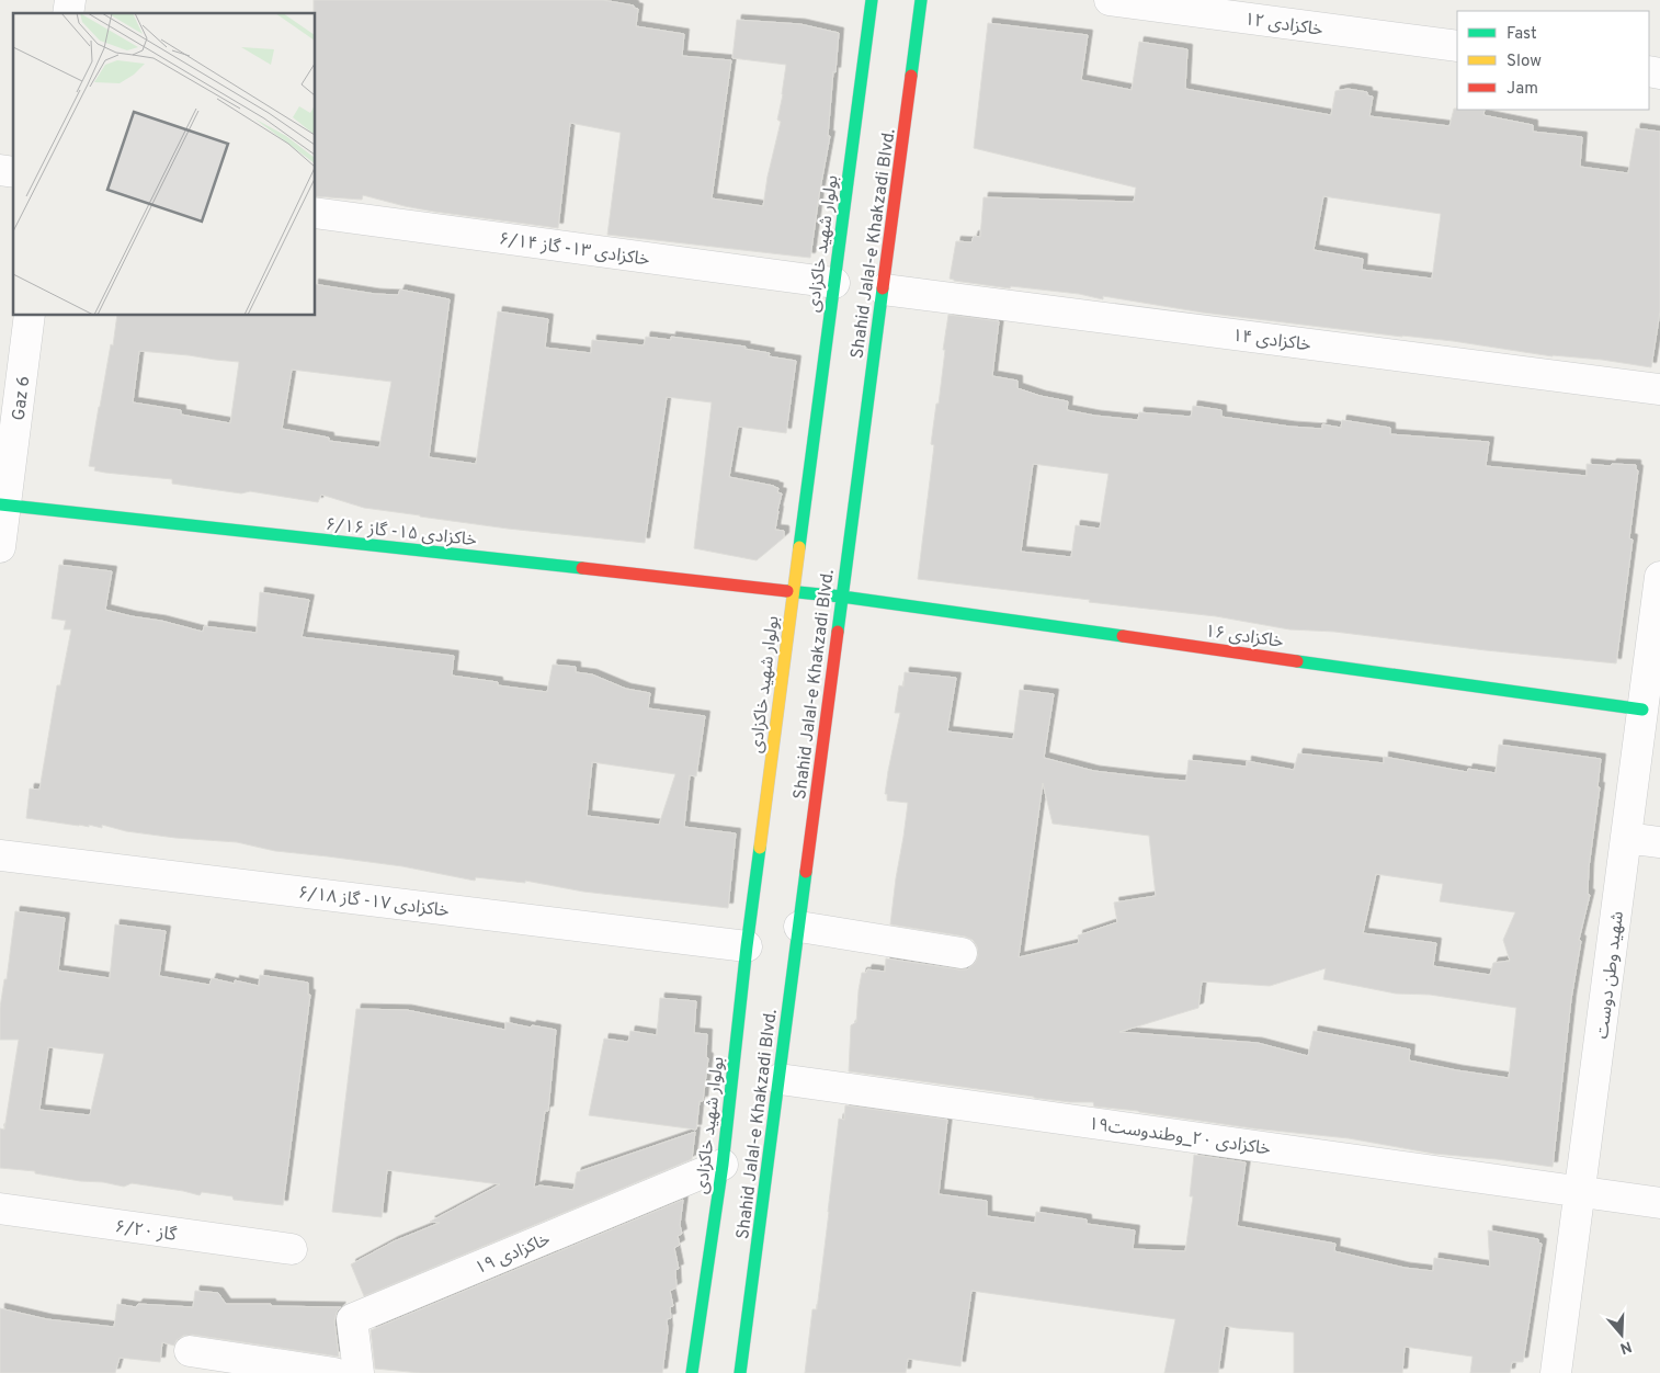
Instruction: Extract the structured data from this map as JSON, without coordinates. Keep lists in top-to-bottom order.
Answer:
{
  "streets": {
    "street": [
      "خاکزادی ۱۲",
      "بولوار شهید خاکزادی",
      "Shahid Jalal-e Khakzadi Blvd.",
      "خاکزادی ۱۳- گاز ۶/۱۴",
      "خاکزادی ۱۴",
      "Gaz 6",
      "خاکزادی ۱۵- گاز ۶/۱۶",
      "خاکزادی ۱۶",
      "خاکزادی ۱۷- گاز ۶/۱۸",
      "شهید وطن دوست",
      "خاکزادی ۲۰_وطندوست۱۹",
      "گاز ۶/۲۰",
      "خاکزادی ۱۹"
    ]
  },
  "crossings": [
    ["بولوار شهید خاکزادی", "خاکزادی ۱۳- گاز ۶/۱۴"],
    ["بولوار شهید خاکزادی", "خاکزادی ۱۵- گاز ۶/۱۶"],
    ["بولوار شهید خاکزادی", "خاکزادی ۱۷- گاز ۶/۱۸"],
    ["بولوار شهید خاکزادی", "خاکزادی ۱۹"],
    ["Shahid Jalal-e Khakzadi Blvd.", "خاکزادی ۱۴"],
    ["Shahid Jalal-e Khakzadi Blvd.", "خاکزادی ۱۵- گاز ۶/۱۶"],
    ["Shahid Jalal-e Khakzadi Blvd.", "خاکزادی ۱۶"],
    ["Shahid Jalal-e Khakzadi Blvd.", "خاکزادی ۲۰_وطندوست۱۹"],
    ["Gaz 6", "خاکزادی ۱۵- گاز ۶/۱۶"],
    ["خاکزادی ۱۵- گاز ۶/۱۶", "خاکزادی ۱۶"],
    ["خاکزادی ۱۶", "شهید وطن دوست"],
    ["شهید وطن دوست", "خاکزادی ۲۰_وطندوست۱۹"]
  ],
  "legend": ["Fast", "Slow", "Jam"],
  "north": "bottom"
}
